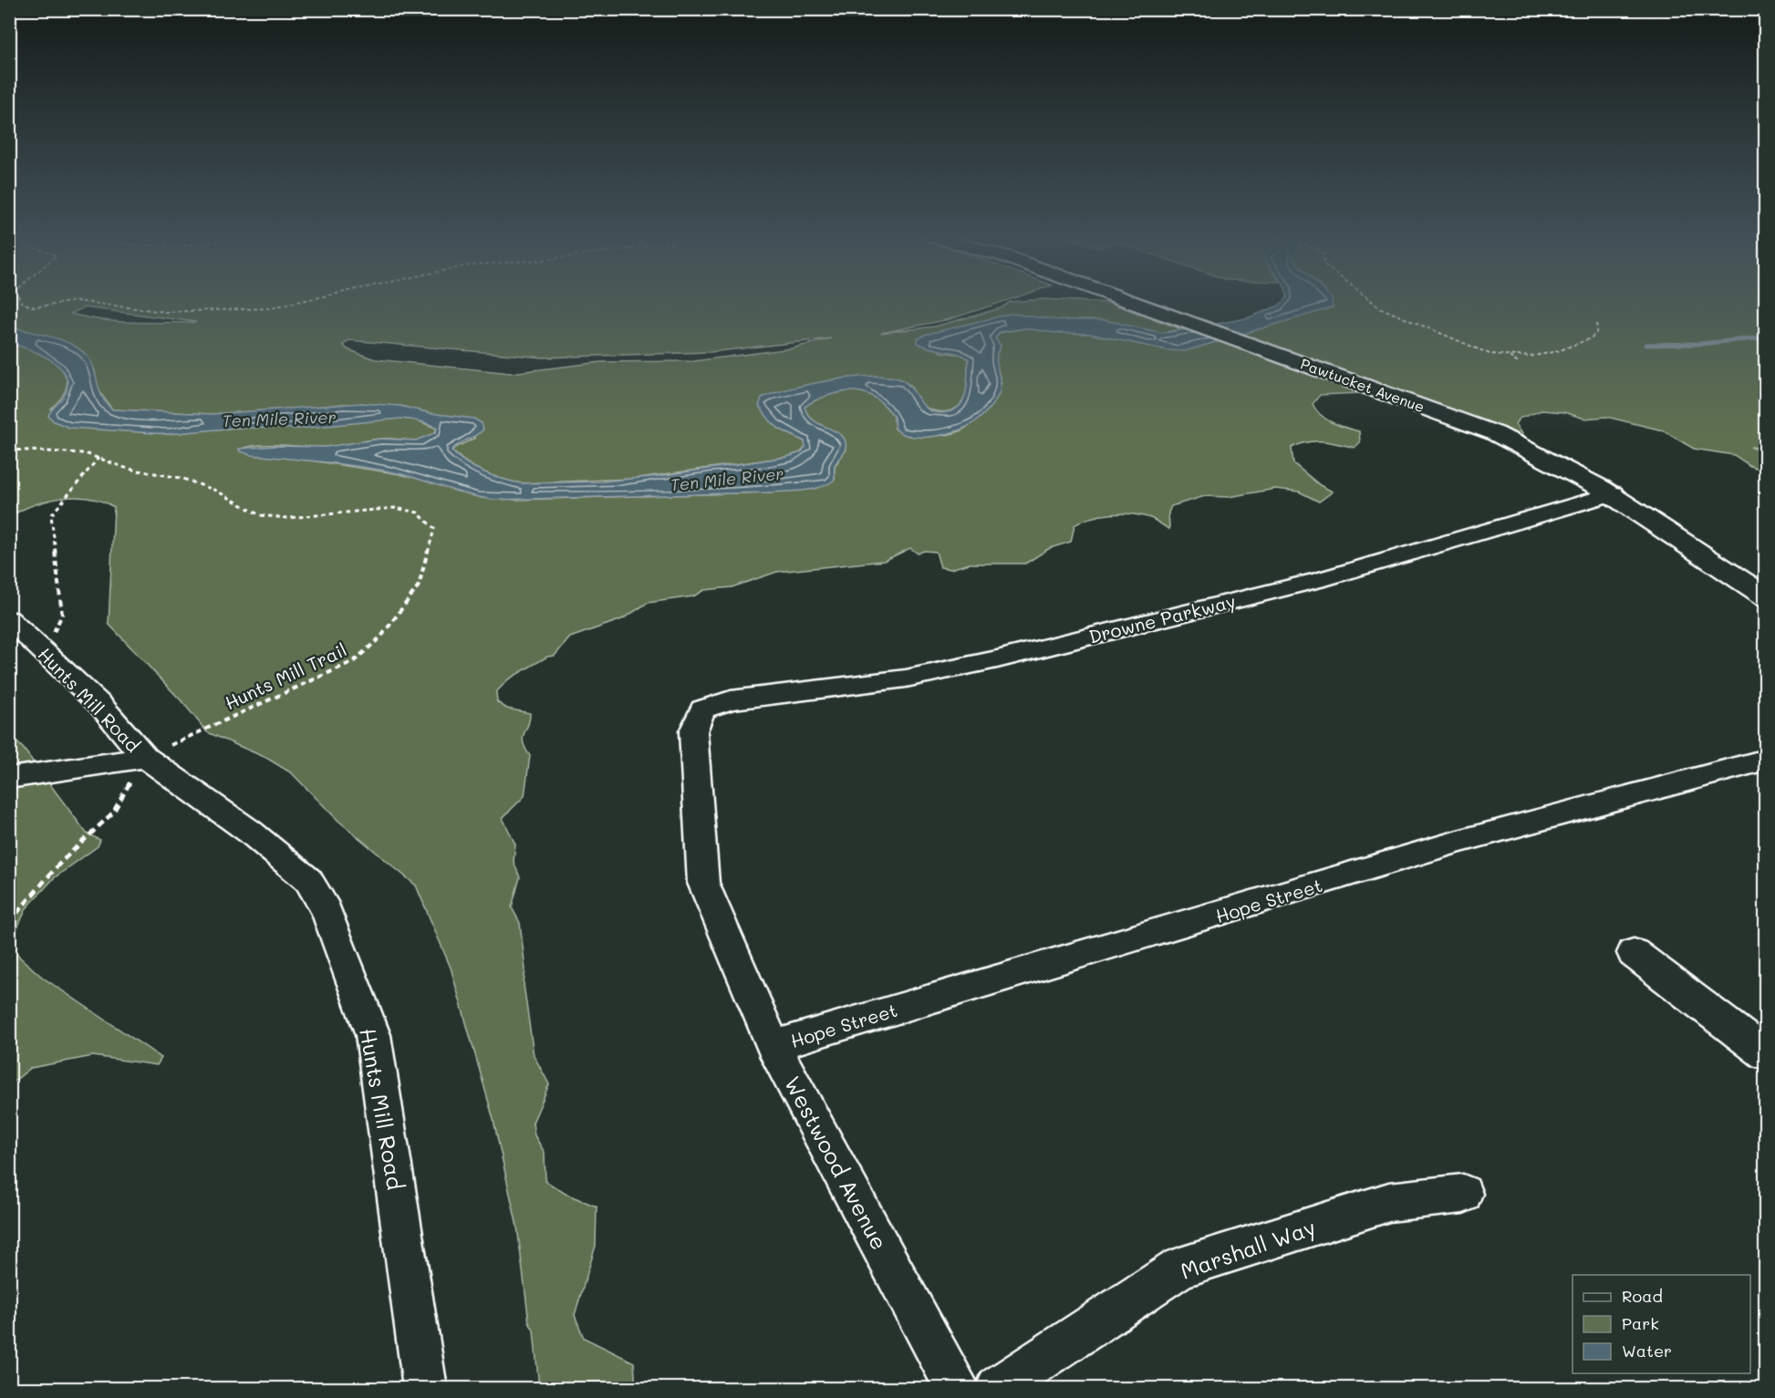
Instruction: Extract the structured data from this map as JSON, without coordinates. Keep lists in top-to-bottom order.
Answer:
{
  "streets": {
    "main road": ["Pawtucket Avenue"],
    "street": [
      "Drowne Parkway",
      "Hunts Mill Road",
      "Hope Street",
      "Westwood Avenue",
      "Marshall Way"
    ],
    "path": ["Hunts Mill Trail"]
  },
  "crossings": [
    ["Pawtucket Avenue", "Drowne Parkway"],
    ["Drowne Parkway", "Westwood Avenue"],
    ["Hunts Mill Trail", "Hunts Mill Road"],
    ["Hope Street", "Westwood Avenue"]
  ],
  "water": ["Ten Mile River"],
  "legend": ["Road", "Park", "Water"]
}
